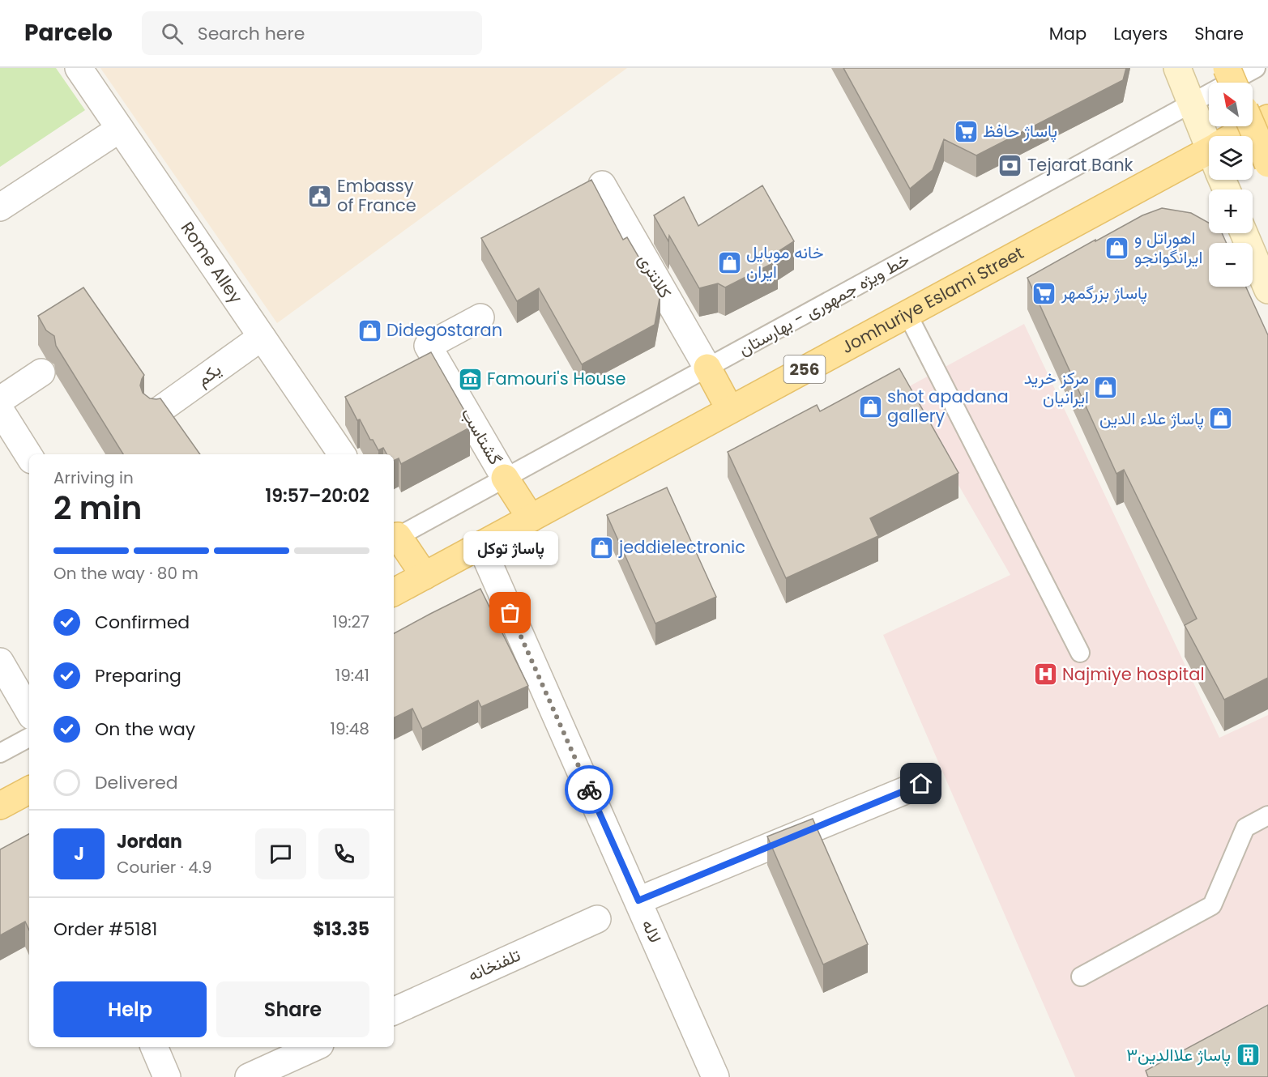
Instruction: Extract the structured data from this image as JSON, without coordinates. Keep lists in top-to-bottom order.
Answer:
{
  "streets": {
    "main road": ["Jomhuriye Eslami Street", "256"],
    "street": [
      "Rome Alley",
      "کلانتری",
      "یکم",
      "گشتاسب",
      "لاله",
      "تلفنخانه"
    ],
    "lane": ["خط ویژه جمهوری - بهارستان"]
  },
  "crossings": [
    ["Rome Alley", "یکم"],
    ["کلانتری", "خط ویژه جمهوری - بهارستان"],
    ["Jomhuriye Eslami Street", "لاله"],
    ["خط ویژه جمهوری - بهارستان", "گشتاسب"]
  ],
  "places": {
    "supermarket": ["پاساژ حافظ", "پاساژ بزرگمهر"],
    "bank": ["Tejarat Bank"],
    "public building": ["Embassy of France"],
    "shop": [
      "اهوراتل و ایرانگوانجو",
      "خانه موبایل ایران",
      "Didegostaran",
      "مرکز خرید ایرانیان",
      "shot apadana gallery",
      "پاساژ علاء الدین",
      "jeddielectronic"
    ],
    "museum": ["Famouri's House"],
    "other": ["پاساژ توکل"],
    "hospital": ["Najmiye hospital"],
    "building": ["پاساژ علاالدین۳"]
  },
  "north": "top left",
  "page": {
    "header": "Parcelo",
    "search": "Search here",
    "nav": ["Map", "Layers", "Share"],
    "map_buttons": ["+", "−"],
    "heading": ["2 min", "Arriving in", "19:57–20:02"],
    "panel": [
      "Jordan",
      "Courier · 4.9",
      "Order #5181",
      "$13.35"
    ],
    "bubble": "پاساژ توکل",
    "bar": "On the way · 80 m",
    "list": [
      ["Confirmed", "19:27"],
      ["Preparing", "19:41"],
      ["On the way", "19:48"],
      "Delivered"
    ],
    "round": "J",
    "buttons": ["Help", "Share"]
  }
}
